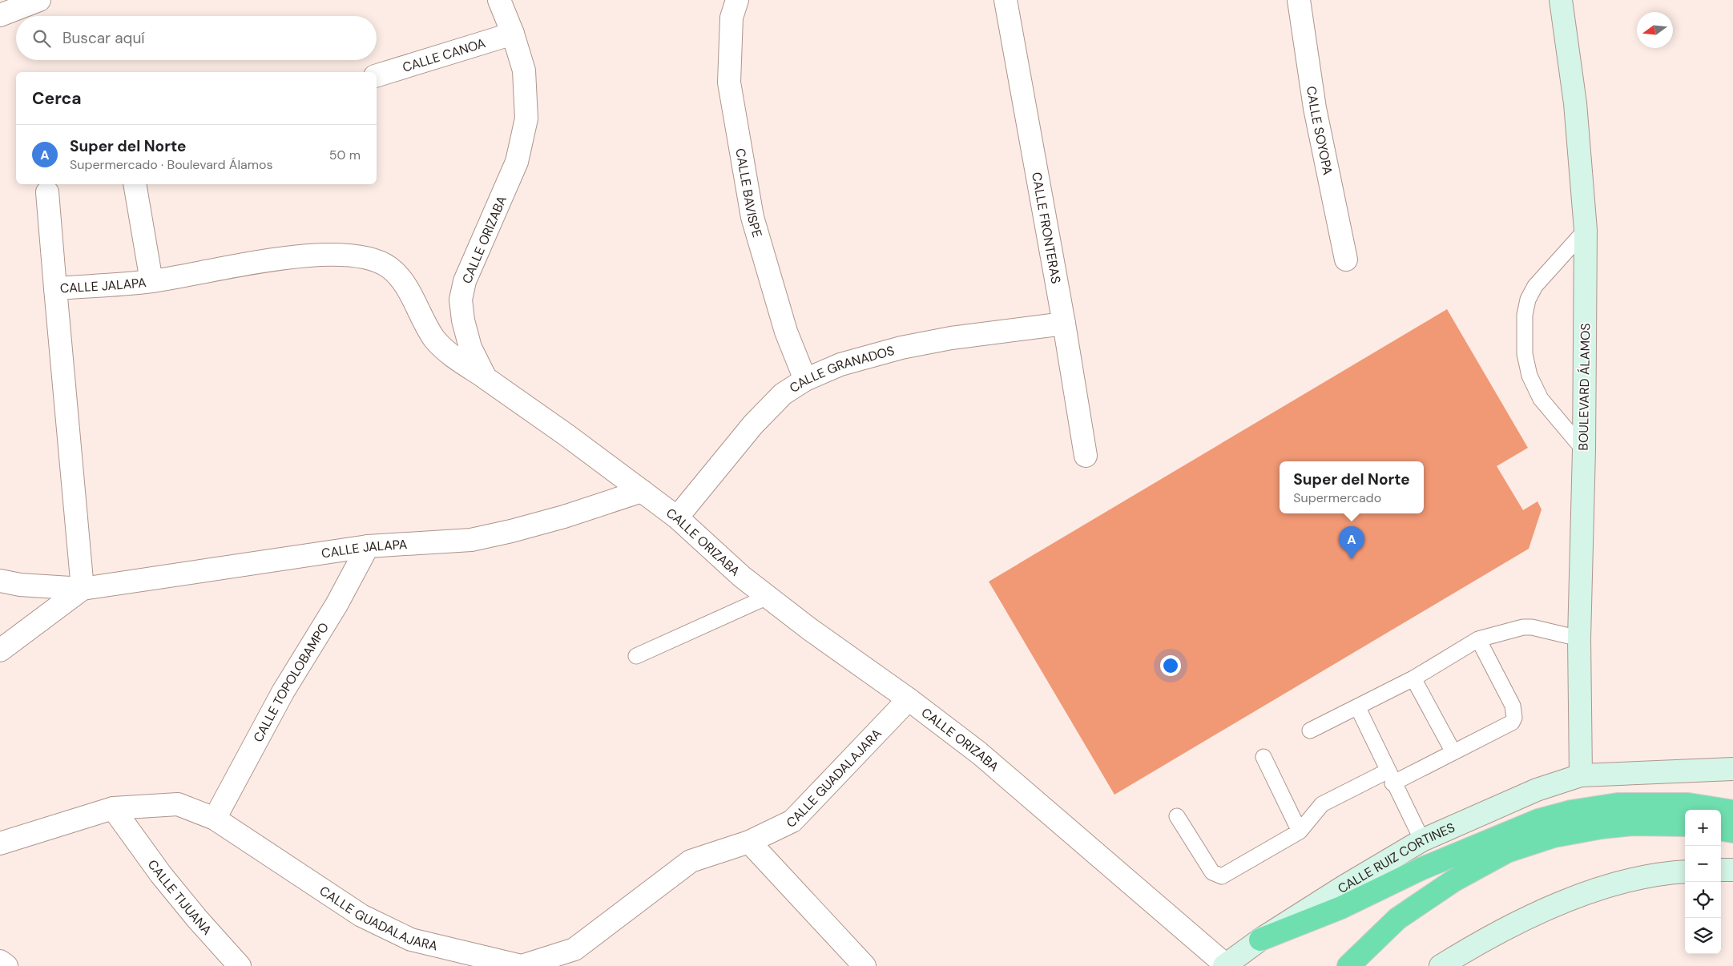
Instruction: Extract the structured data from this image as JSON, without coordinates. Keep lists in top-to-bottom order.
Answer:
{
  "streets": {
    "main road": ["BOULEVARD ÁLAMOS", "CALLE RUIZ CORTINES"],
    "street": [
      "CALLE CANOA",
      "CALLE SOYOPA",
      "CALLE BAVISPE",
      "CALLE FRONTERAS",
      "CALLE ORIZABA",
      "CALLE JALAPA",
      "CALLE GRANADOS",
      "CALLE TOPOLOBAMPO",
      "CALLE GUADALAJARA",
      "CALLE TIJUANA"
    ]
  },
  "crossings": [
    ["CALLE CANOA", "CALLE ORIZABA"],
    ["CALLE BAVISPE", "CALLE GRANADOS"],
    ["CALLE FRONTERAS", "CALLE GRANADOS"],
    ["CALLE ORIZABA", "CALLE JALAPA"],
    ["CALLE ORIZABA", "CALLE GRANADOS"],
    ["CALLE ORIZABA", "CALLE GUADALAJARA"],
    ["CALLE ORIZABA", "CALLE RUIZ CORTINES"],
    ["CALLE JALAPA", "CALLE TOPOLOBAMPO"],
    ["BOULEVARD ÁLAMOS", "CALLE RUIZ CORTINES"],
    ["CALLE TOPOLOBAMPO", "CALLE GUADALAJARA"],
    ["CALLE GUADALAJARA", "CALLE TIJUANA"]
  ],
  "north": "left",
  "page": {
    "search": "Buscar aquí",
    "heading": "Cerca",
    "list": [
      {
        "mark": "A",
        "name": "Super del Norte",
        "note": "Supermercado · Boulevard Álamos",
        "value": "50 m"
      }
    ],
    "popup": ["Super del Norte", "Supermercado"],
    "pins": "A",
    "map_buttons": ["+", "−"]
  }
}
